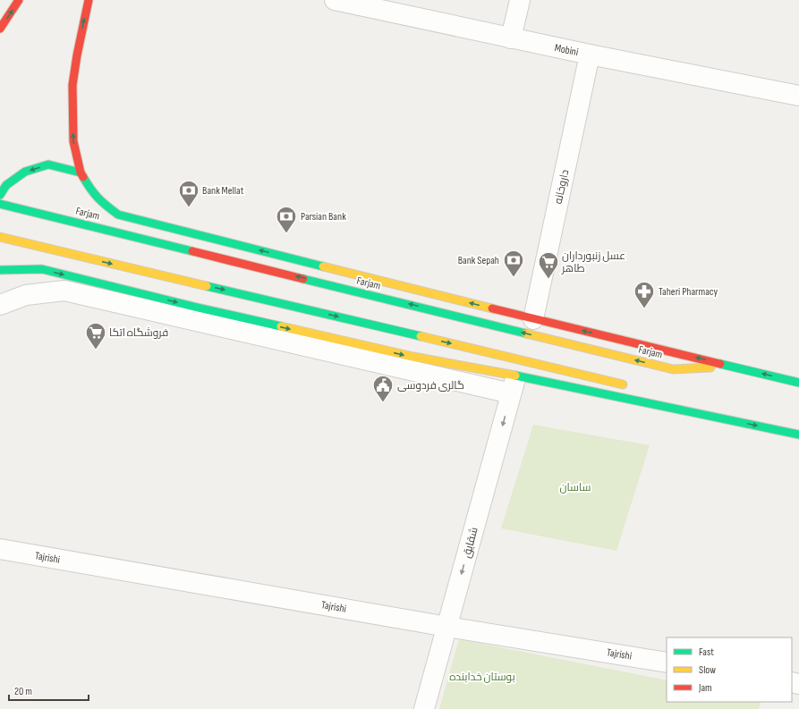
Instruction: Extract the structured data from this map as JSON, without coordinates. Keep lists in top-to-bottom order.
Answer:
{
  "streets": {
    "main road": ["Farjam"],
    "street": [
      "Mobini",
      "داروخانه",
      "شقایق",
      "Tajrishi"
    ]
  },
  "crossings": [
    ["Mobini", "داروخانه"],
    ["شقایق", "Tajrishi"]
  ],
  "one_way": ["شقایق"],
  "parks": ["ساسان", "بوستان خدابنده"],
  "places": {
    "bank": ["Bank Mellat", "Parsian Bank", "Bank Sepah"],
    "supermarket": ["عسل زنبورداران طاهر", "فروشگاه اتکا"],
    "pharmacy": ["Taheri Pharmacy"],
    "public building": ["گالری فردوسی"]
  },
  "legend": ["Fast", "Slow", "Jam"],
  "scale_bar": "20 m"
}
